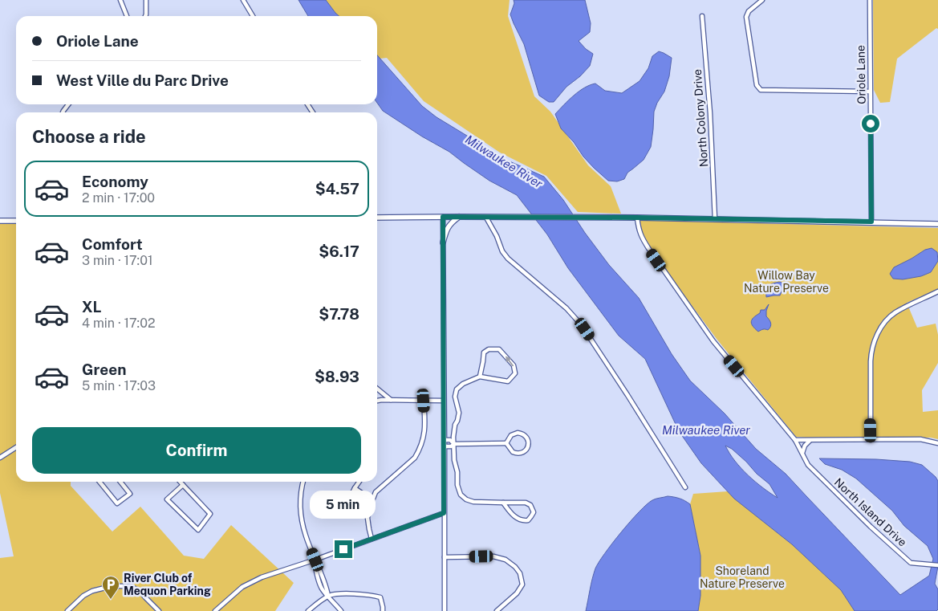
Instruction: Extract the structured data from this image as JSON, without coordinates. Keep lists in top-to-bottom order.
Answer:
{
  "streets": {
    "street": ["Oriole Lane", "North Colony Drive", "North Island Drive"]
  },
  "water": ["Milwaukee River"],
  "parks": ["Willow Bay Nature Preserve", "Shoreland Nature Preserve"],
  "places": {
    "parking": ["River Club of Mequon Parking"]
  },
  "page": {
    "banner": ["Oriole Lane", "West Ville du Parc Drive"],
    "heading": "Choose a ride",
    "list": [
      {
        "name": "Economy",
        "note": "2 min · 17:00",
        "value": "$4.57"
      },
      {
        "name": "Comfort",
        "note": "3 min · 17:01",
        "value": "$6.17"
      },
      {
        "name": "XL",
        "note": "4 min · 17:02",
        "value": "$7.78"
      },
      {
        "name": "Green",
        "note": "5 min · 17:03",
        "value": "$8.93"
      }
    ],
    "buttons": "Confirm",
    "bubble": "5 min"
  }
}
